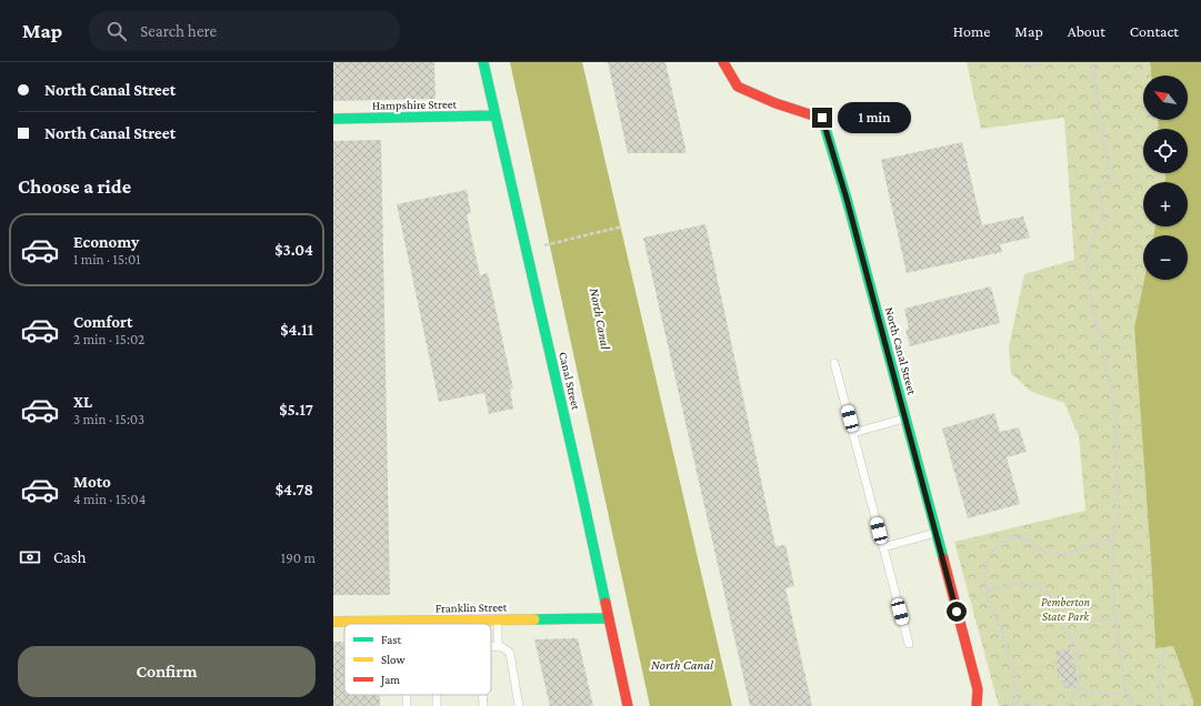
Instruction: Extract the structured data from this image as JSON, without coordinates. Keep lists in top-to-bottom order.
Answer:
{
  "streets": {
    "street": [
      "Hampshire Street",
      "North Canal Street",
      "Canal Street",
      "Franklin Street"
    ]
  },
  "crossings": [
    ["Hampshire Street", "Canal Street"],
    ["Canal Street", "Franklin Street"]
  ],
  "water": ["North Canal"],
  "parks": ["Pemberton State Park"],
  "legend": ["Fast", "Slow", "Jam"],
  "north": "top left",
  "page": {
    "header": "Map",
    "search": "Search here",
    "nav": [
      "Home",
      "Map",
      "About",
      "Contact"
    ],
    "banner": ["North Canal Street", "North Canal Street"],
    "map_buttons": ["+", "−"],
    "bubble": "1 min",
    "heading": "Choose a ride",
    "list": [
      {
        "name": "Economy",
        "note": "1 min · 15:01",
        "value": "$3.04"
      },
      {
        "name": "Comfort",
        "note": "2 min · 15:02",
        "value": "$4.11"
      },
      {
        "name": "XL",
        "note": "3 min · 15:03",
        "value": "$5.17"
      },
      {
        "name": "Moto",
        "note": "4 min · 15:04",
        "value": "$4.78"
      }
    ],
    "pay": ["Cash", "190 m"],
    "buttons": "Confirm"
  }
}
